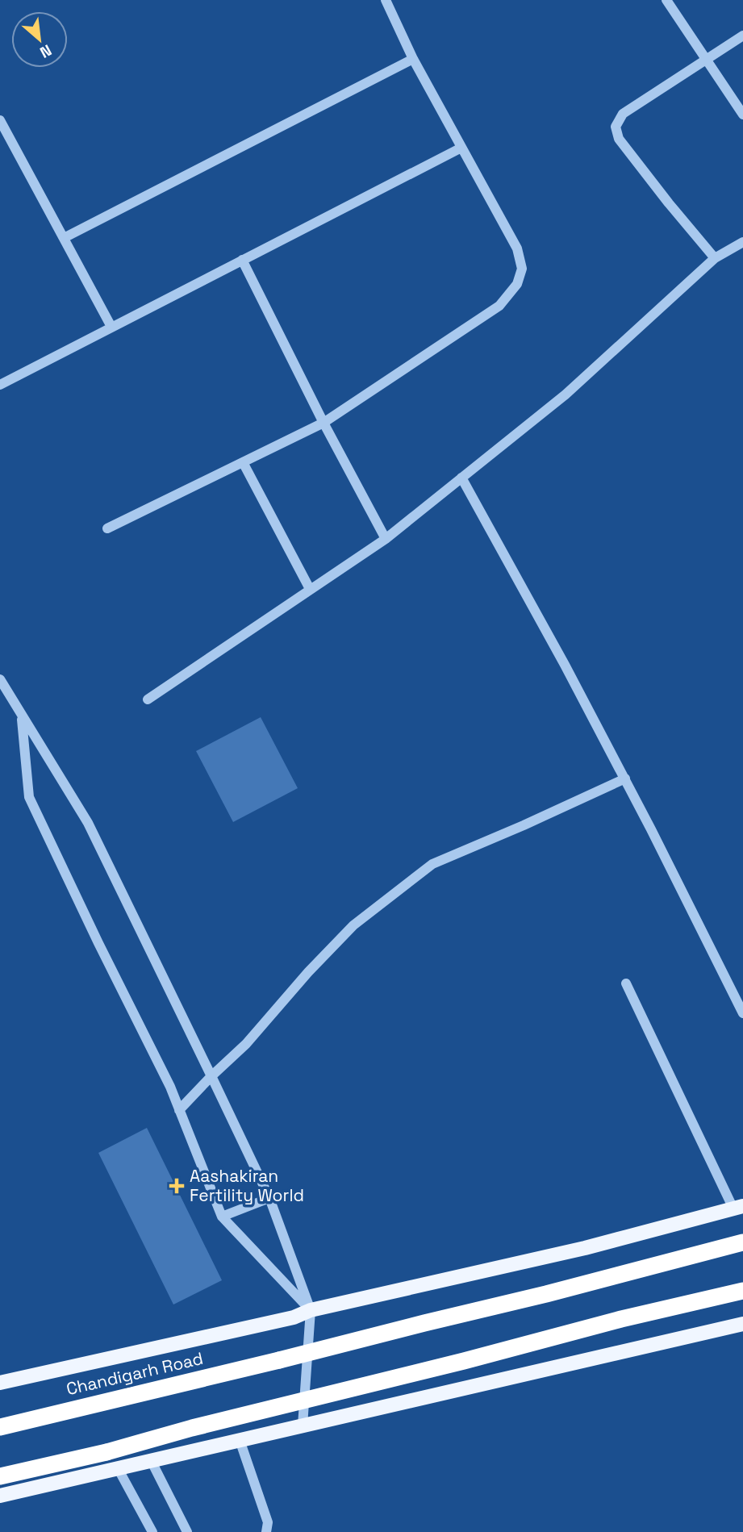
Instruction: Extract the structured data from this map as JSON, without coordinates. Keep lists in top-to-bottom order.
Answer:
{
  "streets": {
    "highway": ["Chandigarh Road"]
  },
  "places": {
    "health": ["Aashakiran Fertility World"]
  },
  "north": "bottom right"
}
